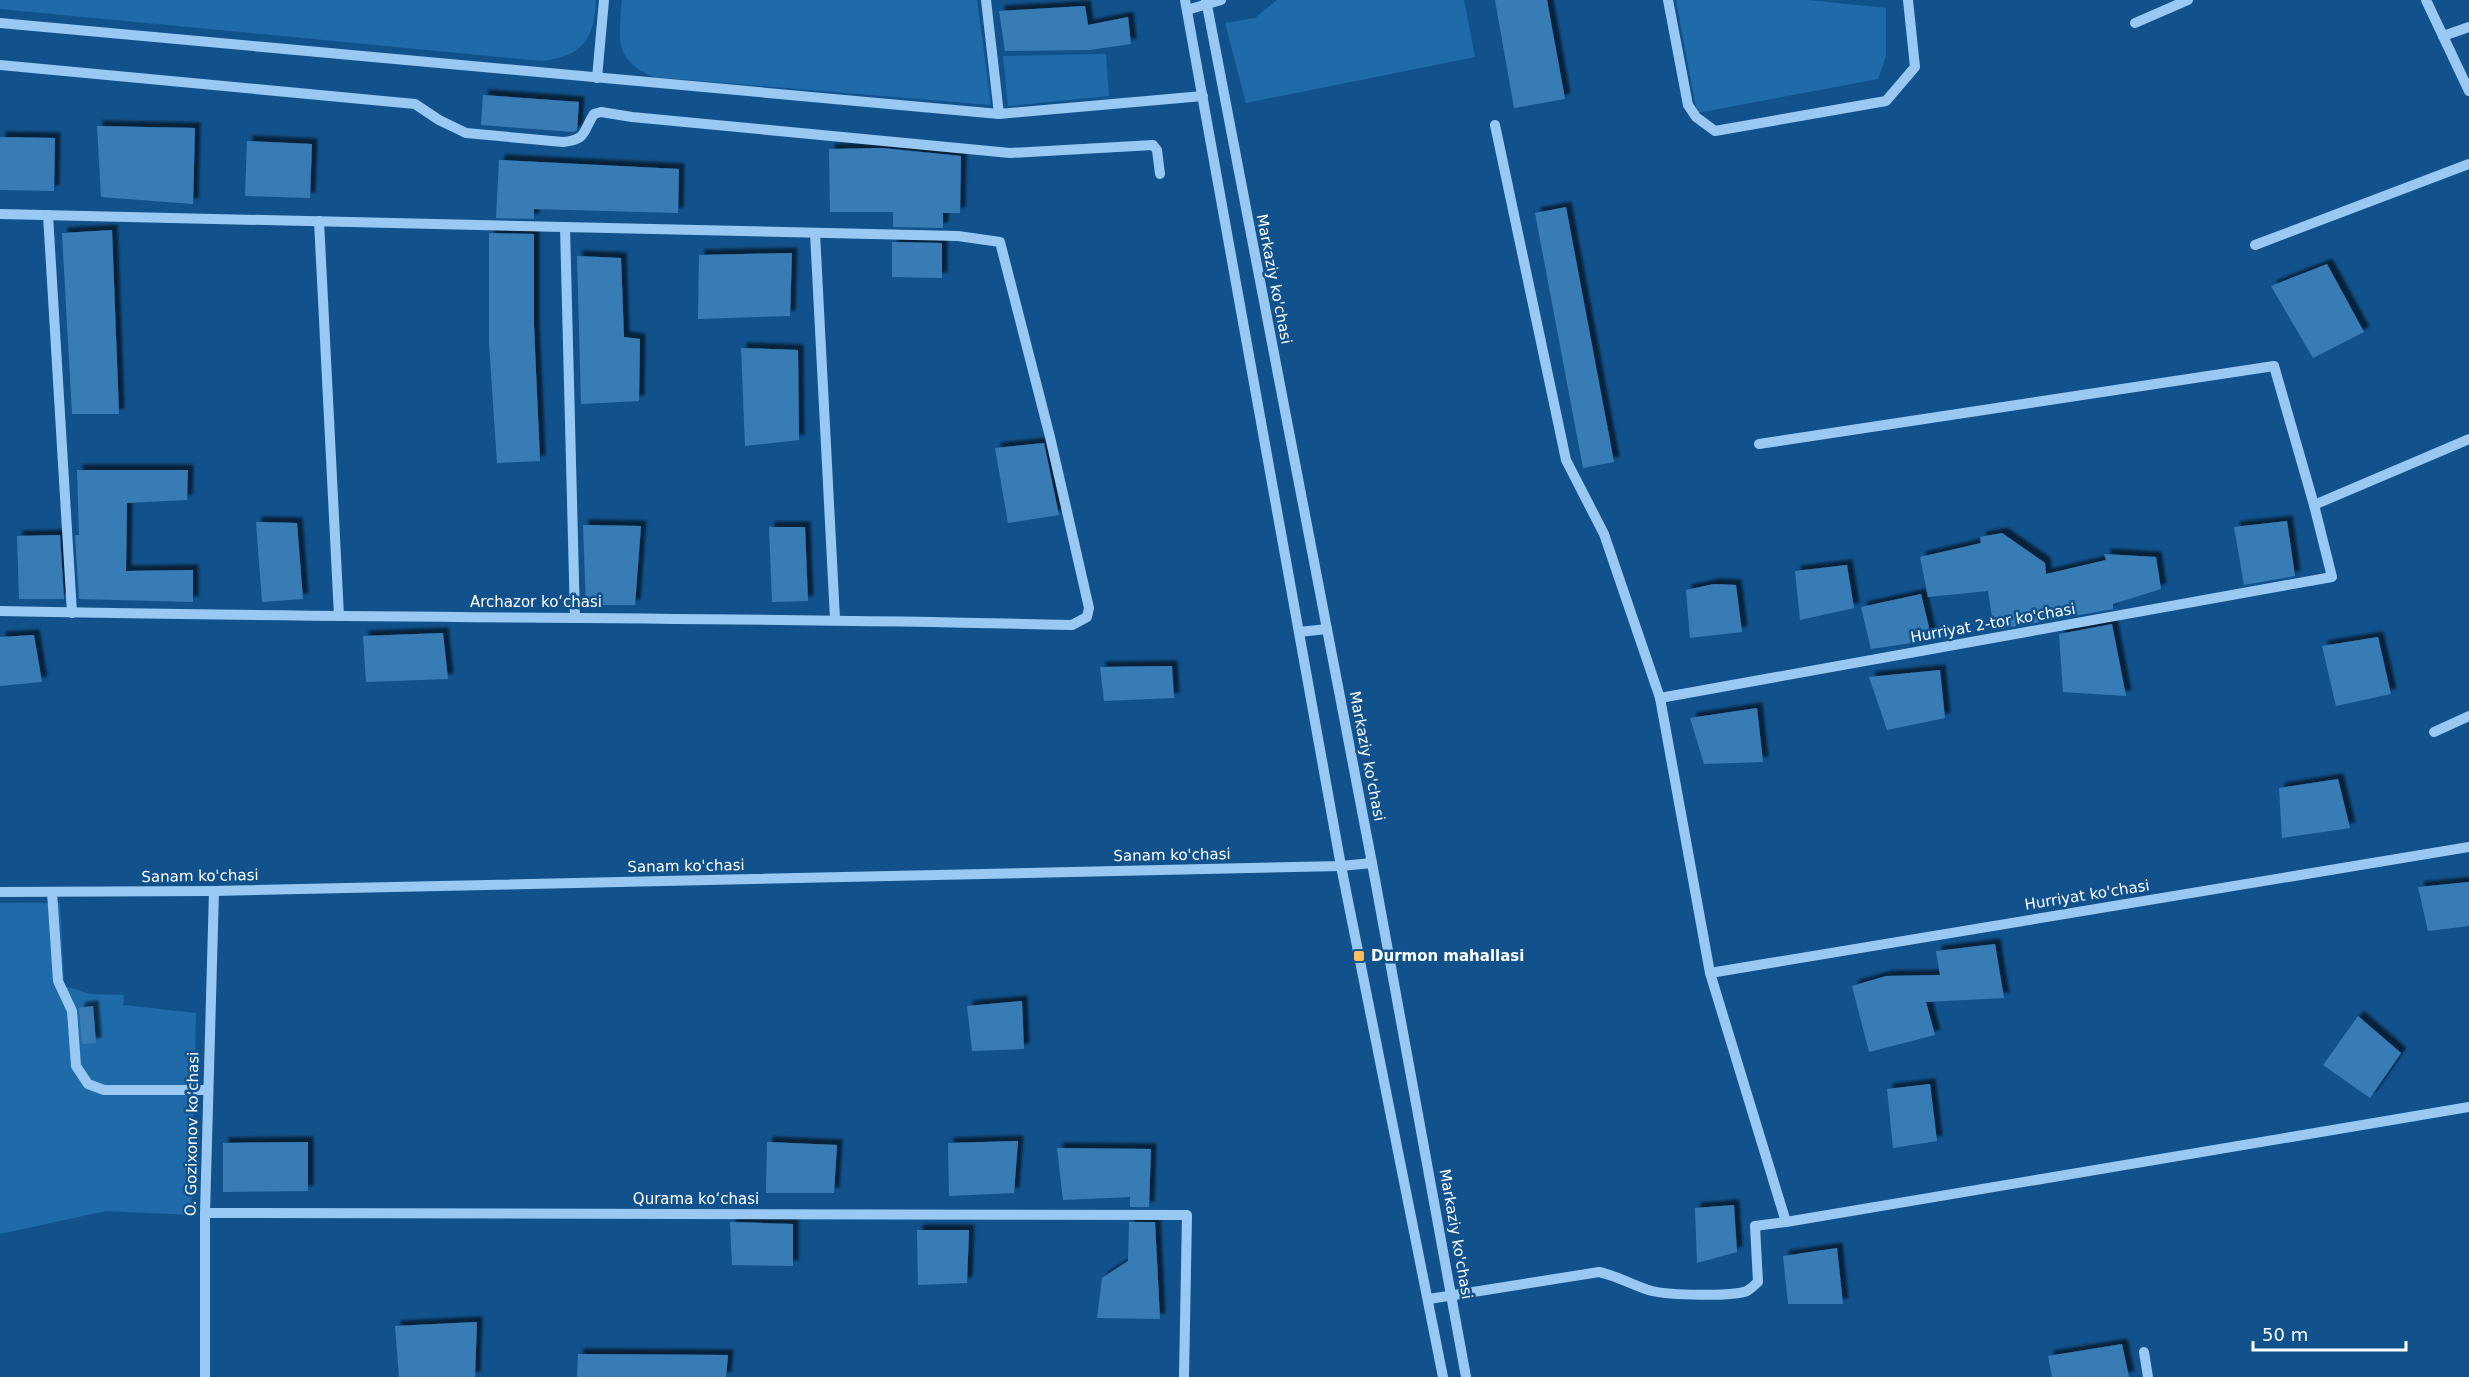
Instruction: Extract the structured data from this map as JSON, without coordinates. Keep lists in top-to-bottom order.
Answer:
{
  "streets": {
    "street": [
      "Markaziy ko'chasi",
      "Archazor ko‘chasi",
      "Hurriyat 2-tor ko'chasi",
      "Sanam ko'chasi",
      "Hurriyat ko'chasi",
      "O. Gozixonov koʻchasi",
      "Qurama koʻchasi"
    ]
  },
  "crossings": [
    ["Markaziy ko'chasi", "Sanam ko'chasi"],
    ["Sanam ko'chasi", "O. Gozixonov koʻchasi"],
    ["O. Gozixonov koʻchasi", "Qurama koʻchasi"]
  ],
  "places": {
    "transit": ["Durmon mahallasi"]
  },
  "scale_bar": "50 m"
}
